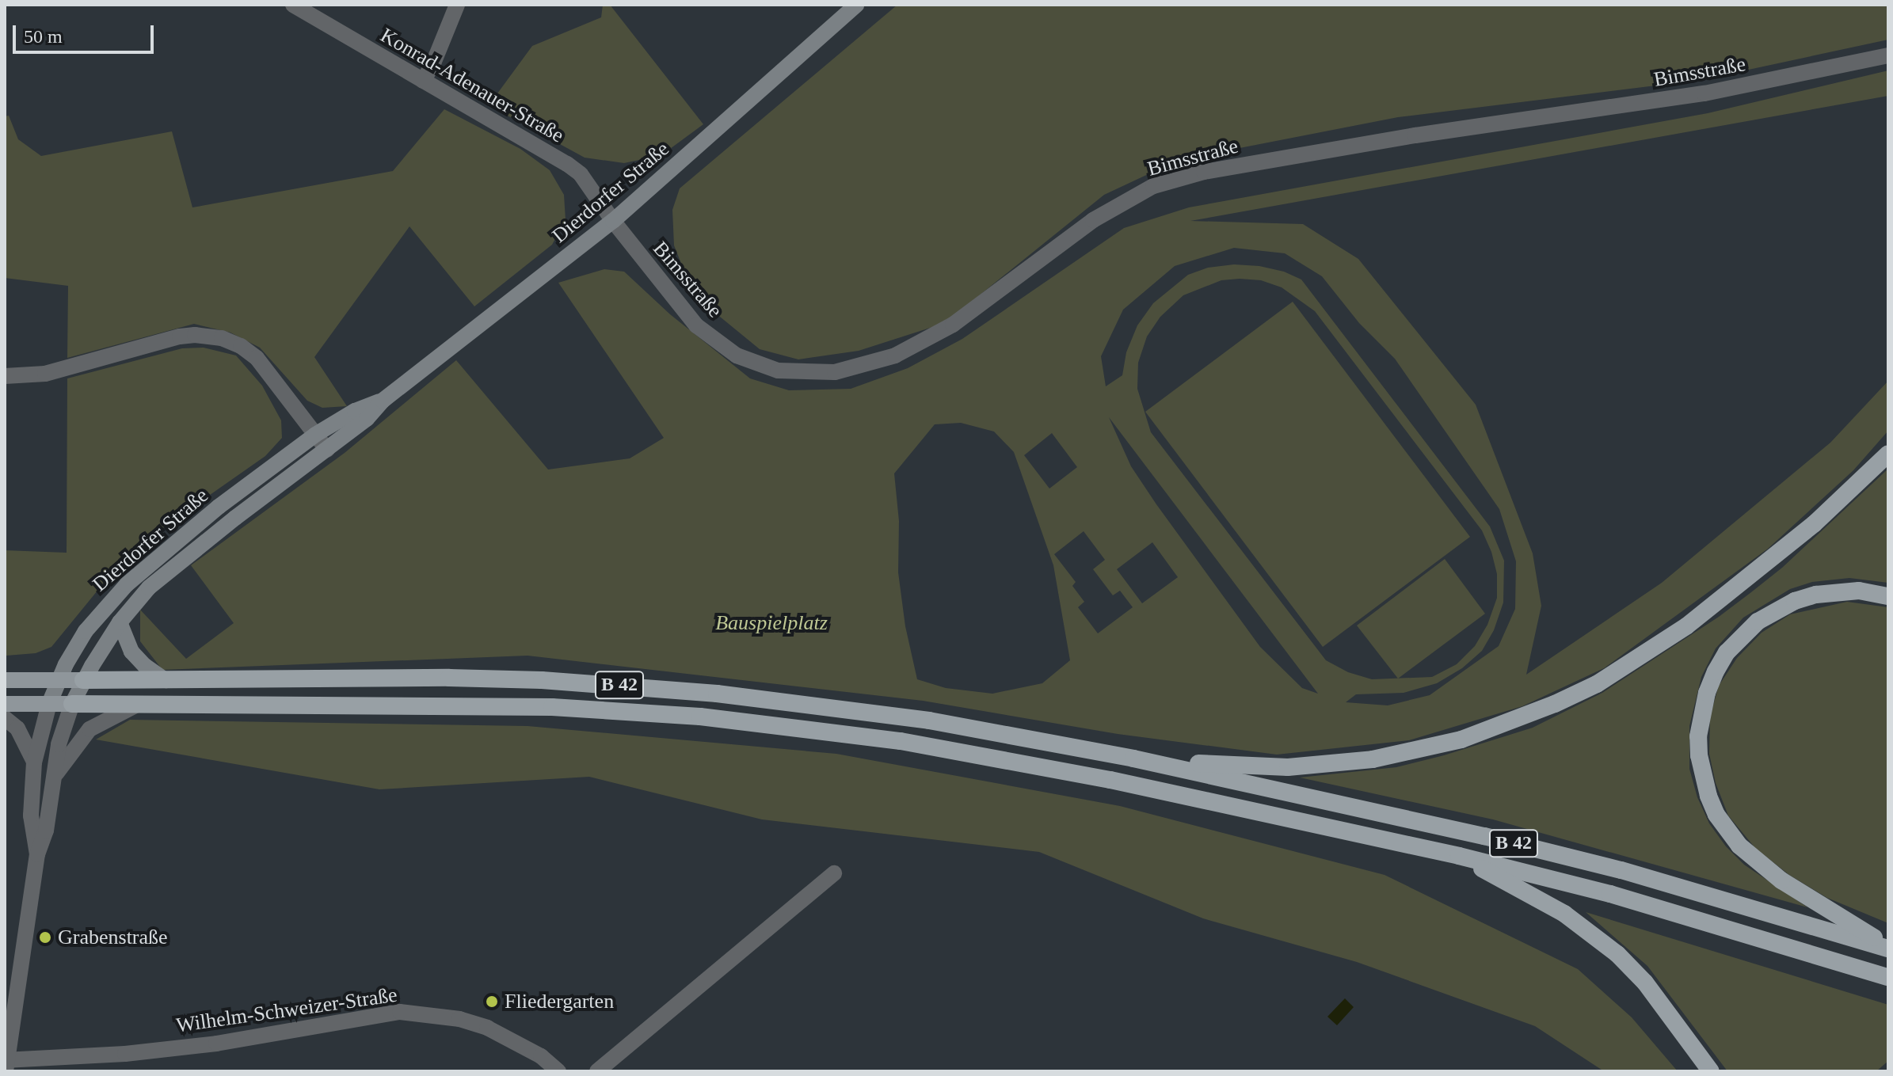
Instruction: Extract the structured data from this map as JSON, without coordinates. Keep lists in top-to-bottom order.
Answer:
{
  "streets": {
    "highway": ["B 42"],
    "main road": ["Dierdorfer Straße"],
    "street": ["Bimsstraße", "Konrad-Adenauer-Straße", "Wilhelm-Schweizer-Straße"]
  },
  "crossings": [
    ["Bimsstraße", "Konrad-Adenauer-Straße"],
    ["Bimsstraße", "Dierdorfer Straße"],
    ["Konrad-Adenauer-Straße", "Dierdorfer Straße"],
    ["Dierdorfer Straße", "B 42"],
    ["Dierdorfer Straße", "Wilhelm-Schweizer-Straße"]
  ],
  "parks": ["Bauspielplatz"],
  "places": ["Grabenstraße", "Fliedergarten"],
  "scale_bar": "50 m"
}
